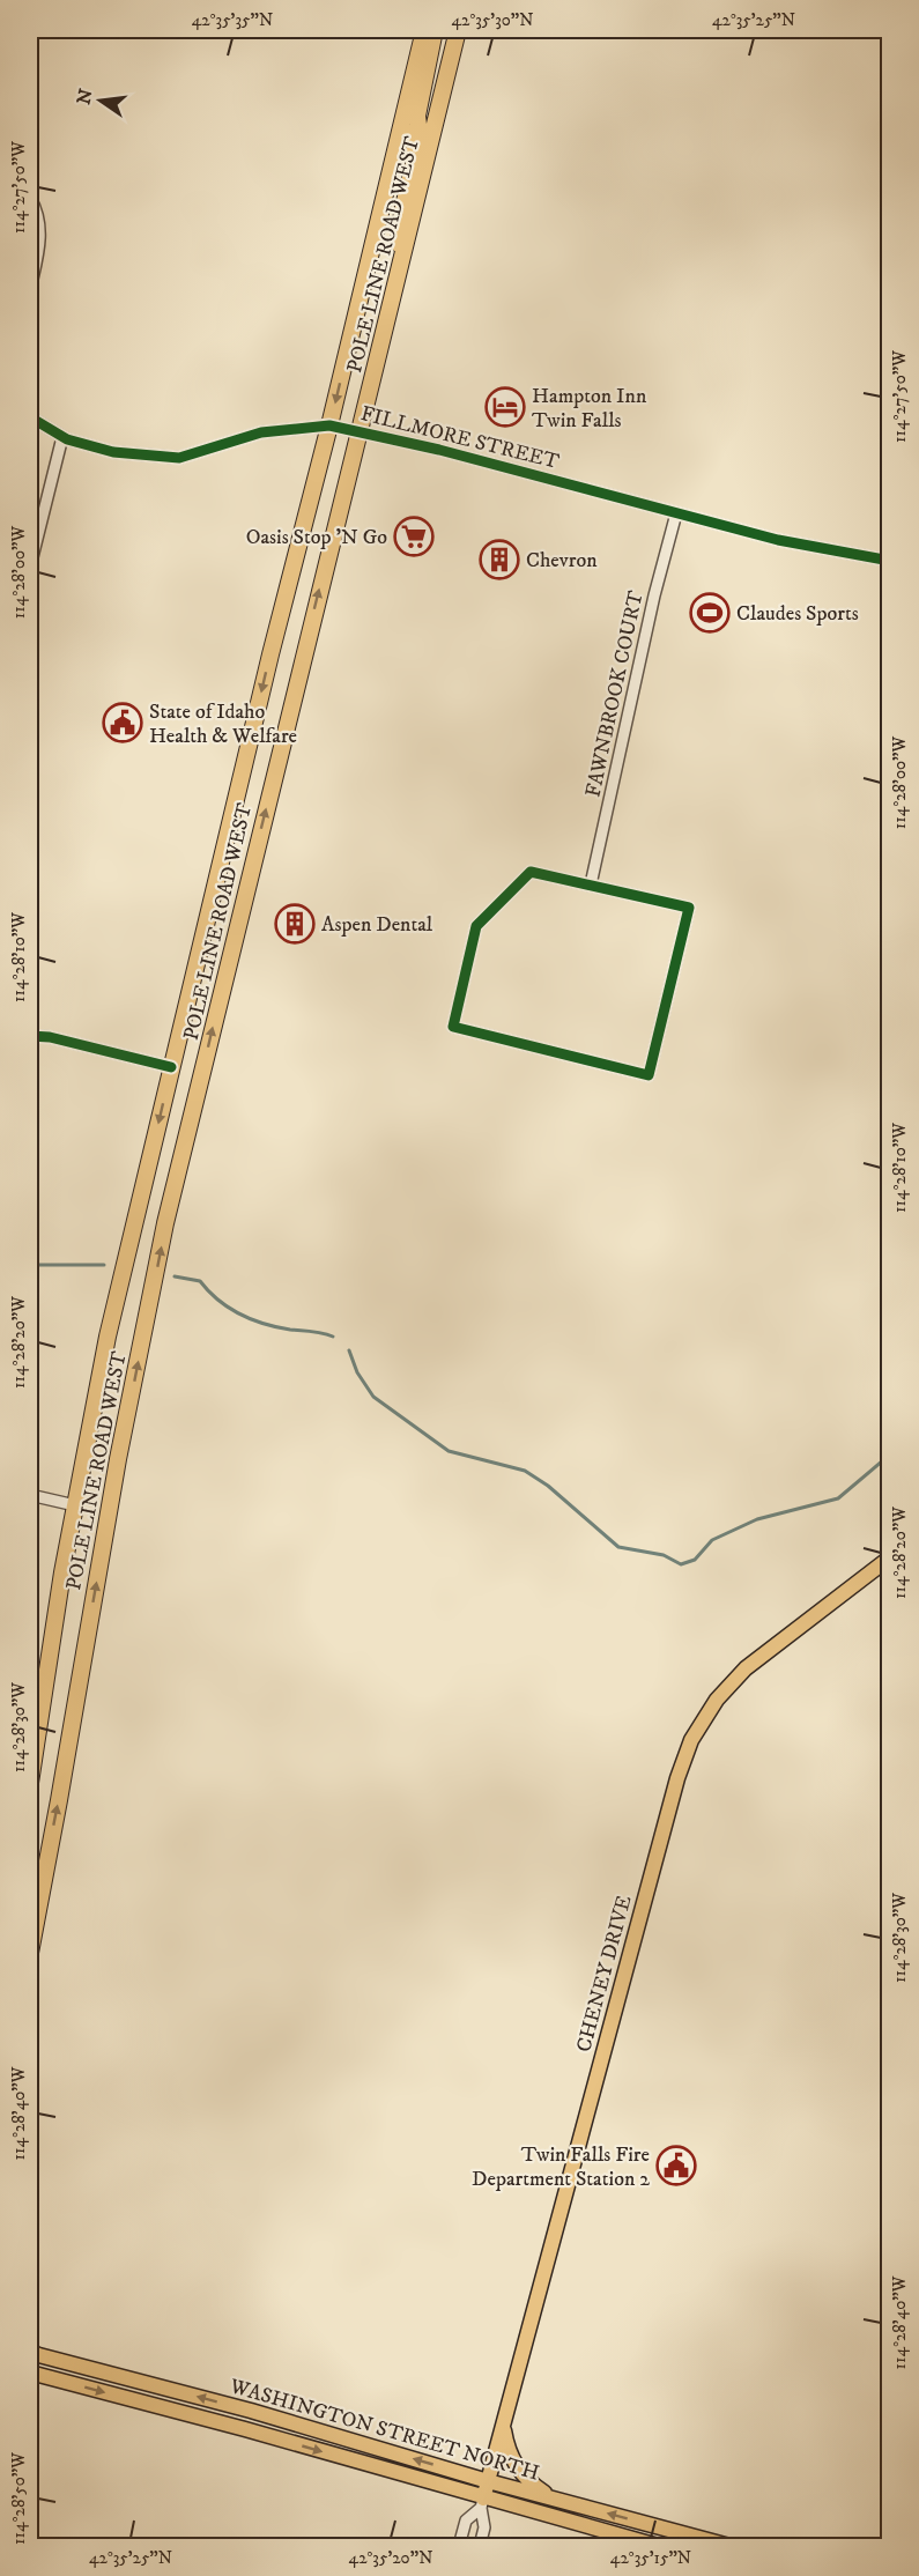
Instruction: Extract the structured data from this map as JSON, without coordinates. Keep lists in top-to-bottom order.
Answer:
{
  "streets": {
    "highway": ["POLE LINE ROAD WEST"],
    "main road": ["CHENEY DRIVE", "WASHINGTON STREET NORTH"],
    "street": ["FILLMORE STREET", "FAWNBROOK COURT"]
  },
  "crossings": [
    ["POLE LINE ROAD WEST", "FILLMORE STREET"],
    ["FILLMORE STREET", "FAWNBROOK COURT"],
    ["CHENEY DRIVE", "WASHINGTON STREET NORTH"]
  ],
  "places": {
    "hotel": ["Hampton Inn Twin Falls"],
    "supermarket": ["Oasis Stop 'N Go"],
    "building": ["Chevron", "Aspen Dental"],
    "sports": ["Claudes Sports"],
    "public building": ["State of Idaho Health & Welfare", "Twin Falls Fire Department Station 2"]
  },
  "north": "left",
  "coordinates": [
    "42°35'35\"N",
    "42°35'30\"N",
    "42°35'25\"N",
    "114°27'50\"W",
    "114°28'00\"W",
    "114°28'10\"W",
    "114°28'20\"W",
    "114°28'30\"W",
    "114°28'40\"W",
    "114°28'50\"W",
    "42°35'20\"N",
    "42°35'15\"N"
  ]
}
